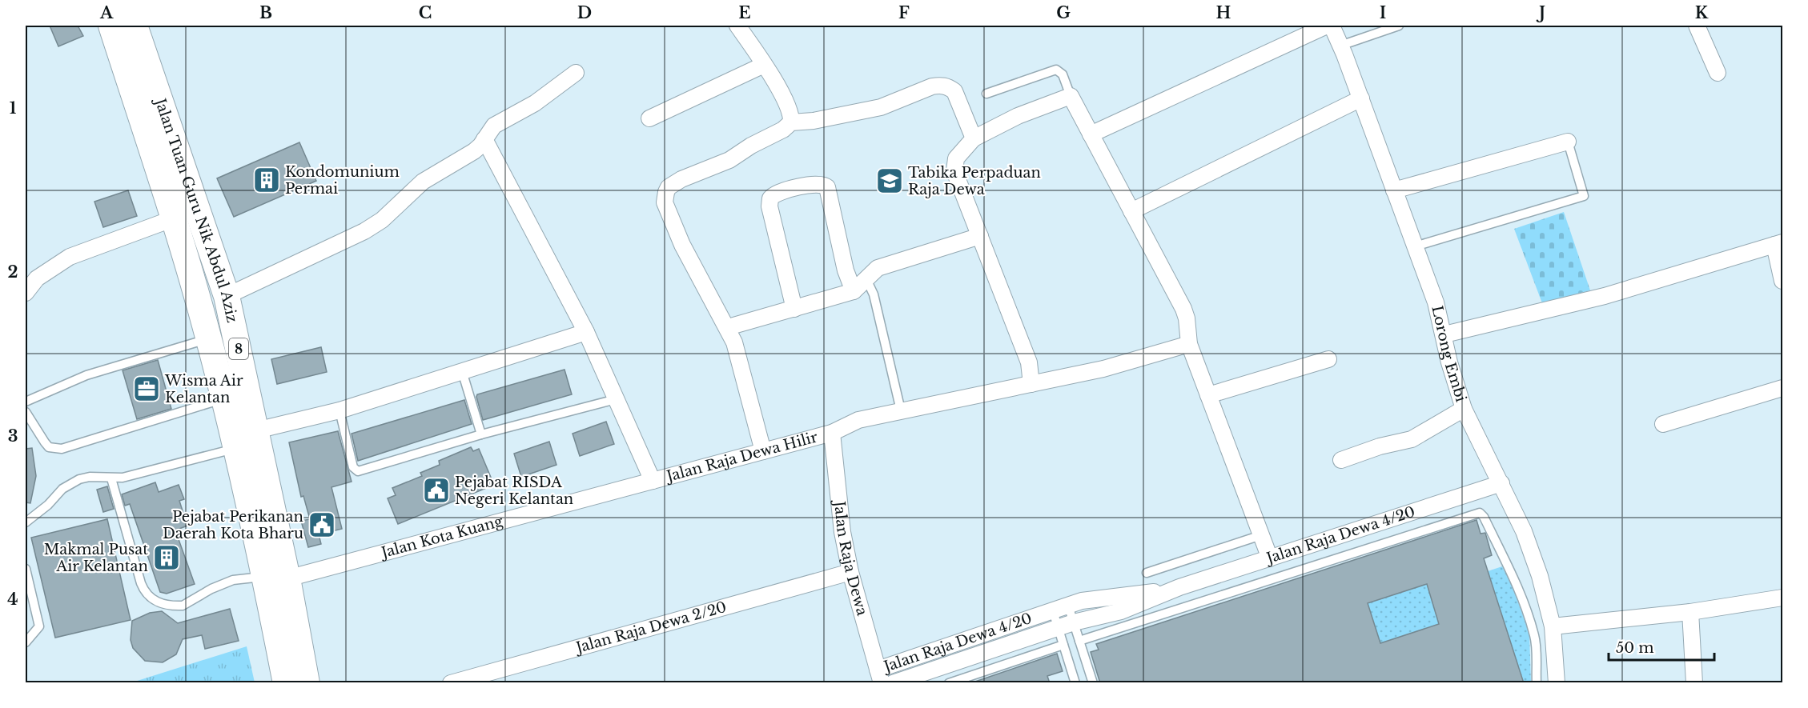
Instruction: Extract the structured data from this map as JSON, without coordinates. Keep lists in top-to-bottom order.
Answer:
{
  "streets": {
    "main road": ["Jalan Tuan Guru Nik Abdul Aziz", "8"],
    "street": [
      "Lorong Embi",
      "Jalan Raja Dewa Hilir",
      "Jalan Raja Dewa 4/20",
      "Jalan Kota Kuang",
      "Jalan Raja Dewa",
      "Jalan Raja Dewa 2/20"
    ]
  },
  "crossings": [
    ["Jalan Tuan Guru Nik Abdul Aziz", "Jalan Kota Kuang"],
    ["Lorong Embi", "Jalan Raja Dewa 4/20"],
    ["Jalan Raja Dewa Hilir", "Jalan Kota Kuang"],
    ["Jalan Raja Dewa Hilir", "Jalan Raja Dewa"],
    ["Jalan Raja Dewa 4/20", "Jalan Raja Dewa"],
    ["Jalan Raja Dewa", "Jalan Raja Dewa 2/20"]
  ],
  "places": {
    "building": ["Kondomunium Permai", "Makmal Pusat Air Kelantan"],
    "school or university": ["Tabika Perpaduan Raja Dewa"],
    "office": ["Wisma Air Kelantan"],
    "public building": ["Pejabat RISDA Negeri Kelantan", "Pejabat Perikanan Daerah Kota Bharu"]
  },
  "scale_bar": "50 m",
  "grid": {
    "columns": [
      "A",
      "B",
      "C",
      "D",
      "E",
      "F",
      "G",
      "H",
      "I",
      "J",
      "K"
    ],
    "rows": [
      "1",
      "2",
      "3",
      "4"
    ]
  }
}
